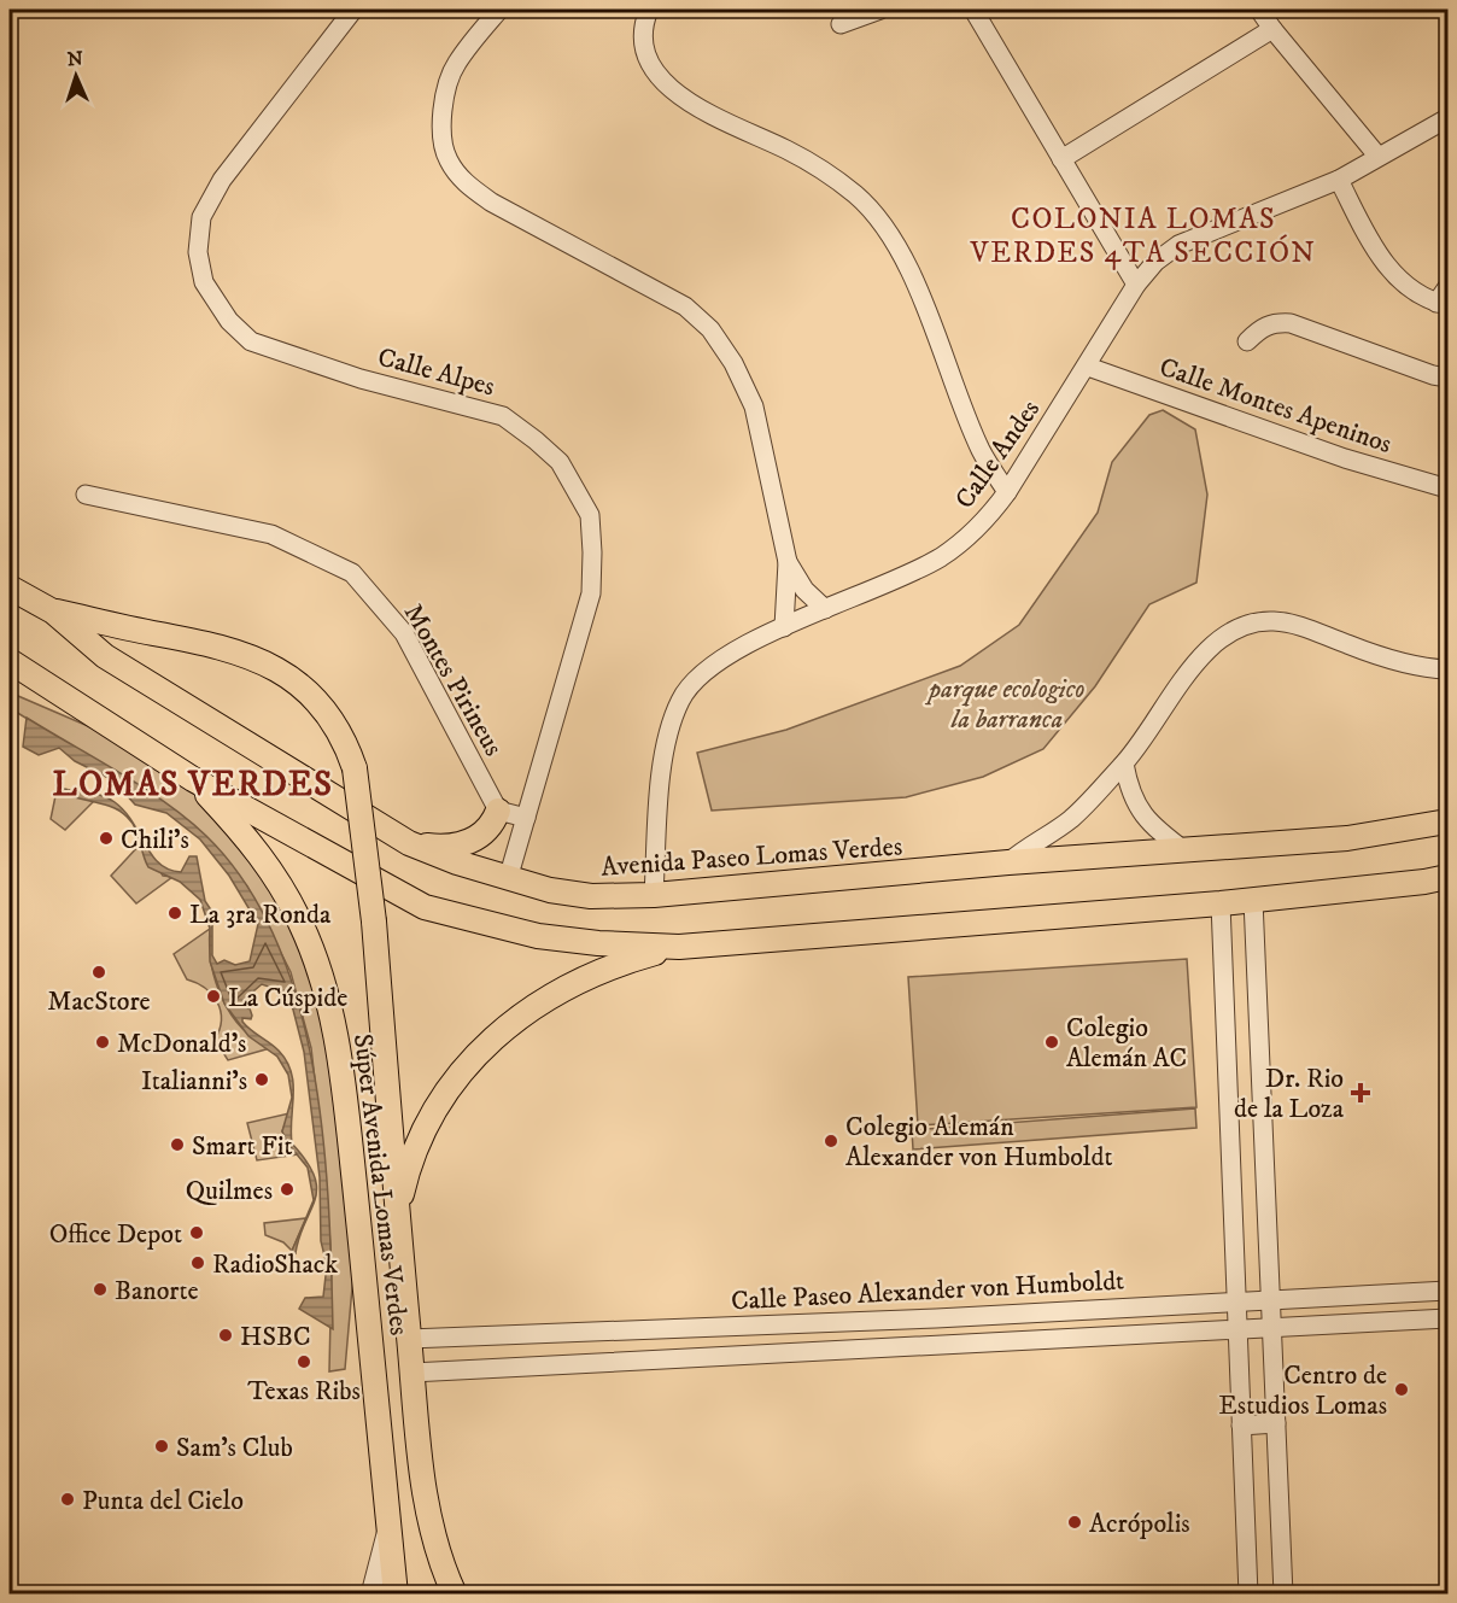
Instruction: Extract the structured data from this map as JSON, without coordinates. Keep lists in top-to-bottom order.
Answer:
{
  "streets": {
    "main road": ["Avenida Paseo Lomas Verdes", "Súper Avenida Lomas Verdes"],
    "street": [
      "Calle Alpes",
      "Calle Montes Apeninos",
      "Calle Andes",
      "Montes Pirineus",
      "Calle Paseo Alexander von Humboldt"
    ]
  },
  "crossings": [
    ["Calle Alpes", "Avenida Paseo Lomas Verdes"],
    ["Calle Montes Apeninos", "Calle Andes"],
    ["Calle Andes", "Avenida Paseo Lomas Verdes"],
    ["Avenida Paseo Lomas Verdes", "Súper Avenida Lomas Verdes"],
    ["Súper Avenida Lomas Verdes", "Calle Paseo Alexander von Humboldt"]
  ],
  "districts": ["COLONIA LOMAS VERDES 4TA SECCIÓN", "LOMAS VERDES"],
  "parks": ["parque ecologico la barranca"],
  "places": {
    "other": [
      "Chili's",
      "La 3ra Ronda",
      "MacStore",
      "La Cúspide",
      "McDonald's",
      "Colegio Alemán AC",
      "Italianni's",
      "Colegio Alemán Alexander von Humboldt",
      "Smart Fit",
      "Quilmes",
      "Office Depot",
      "RadioShack",
      "Banorte",
      "HSBC",
      "Texas Ribs",
      "Centro de Estudios Lomas",
      "Sam's Club",
      "Punta del Cielo",
      "Acrópolis"
    ],
    "health": ["Dr. Rio de la Loza"]
  },
  "north": "top"
}
